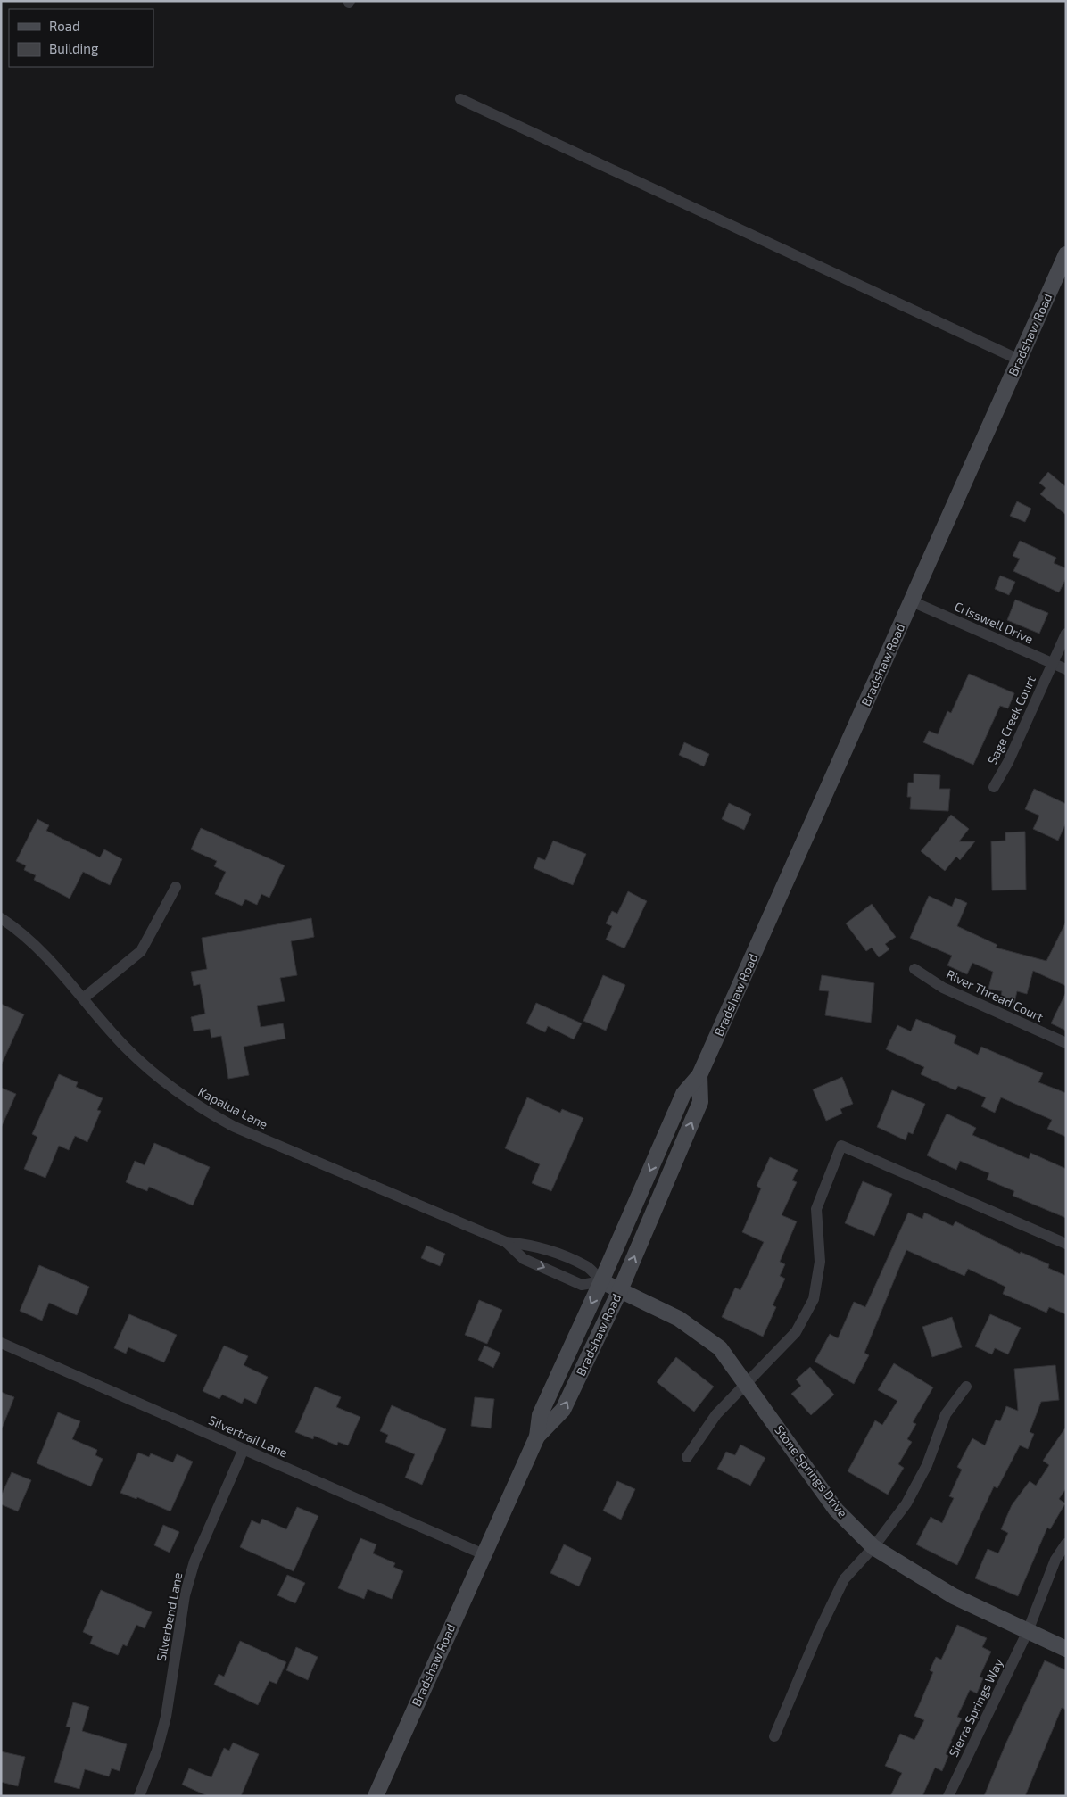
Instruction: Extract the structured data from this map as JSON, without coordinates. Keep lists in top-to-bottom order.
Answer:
{
  "streets": {
    "main road": ["Bradshaw Road", "Stone Springs Drive"],
    "street": [
      "Crisswell Drive",
      "Sage Creek Court",
      "River Thread Court",
      "Kapalua Lane",
      "Silvertrail Lane",
      "Silverbend Lane",
      "Sierra Springs Way"
    ]
  },
  "crossings": [
    ["Bradshaw Road", "Crisswell Drive"],
    ["Bradshaw Road", "Kapalua Lane"],
    ["Bradshaw Road", "Silvertrail Lane"],
    ["Bradshaw Road", "Stone Springs Drive"],
    ["Crisswell Drive", "Sage Creek Court"],
    ["Kapalua Lane", "Stone Springs Drive"],
    ["Silvertrail Lane", "Silverbend Lane"],
    ["Stone Springs Drive", "Sierra Springs Way"]
  ],
  "legend": ["Road", "Building"]
}
